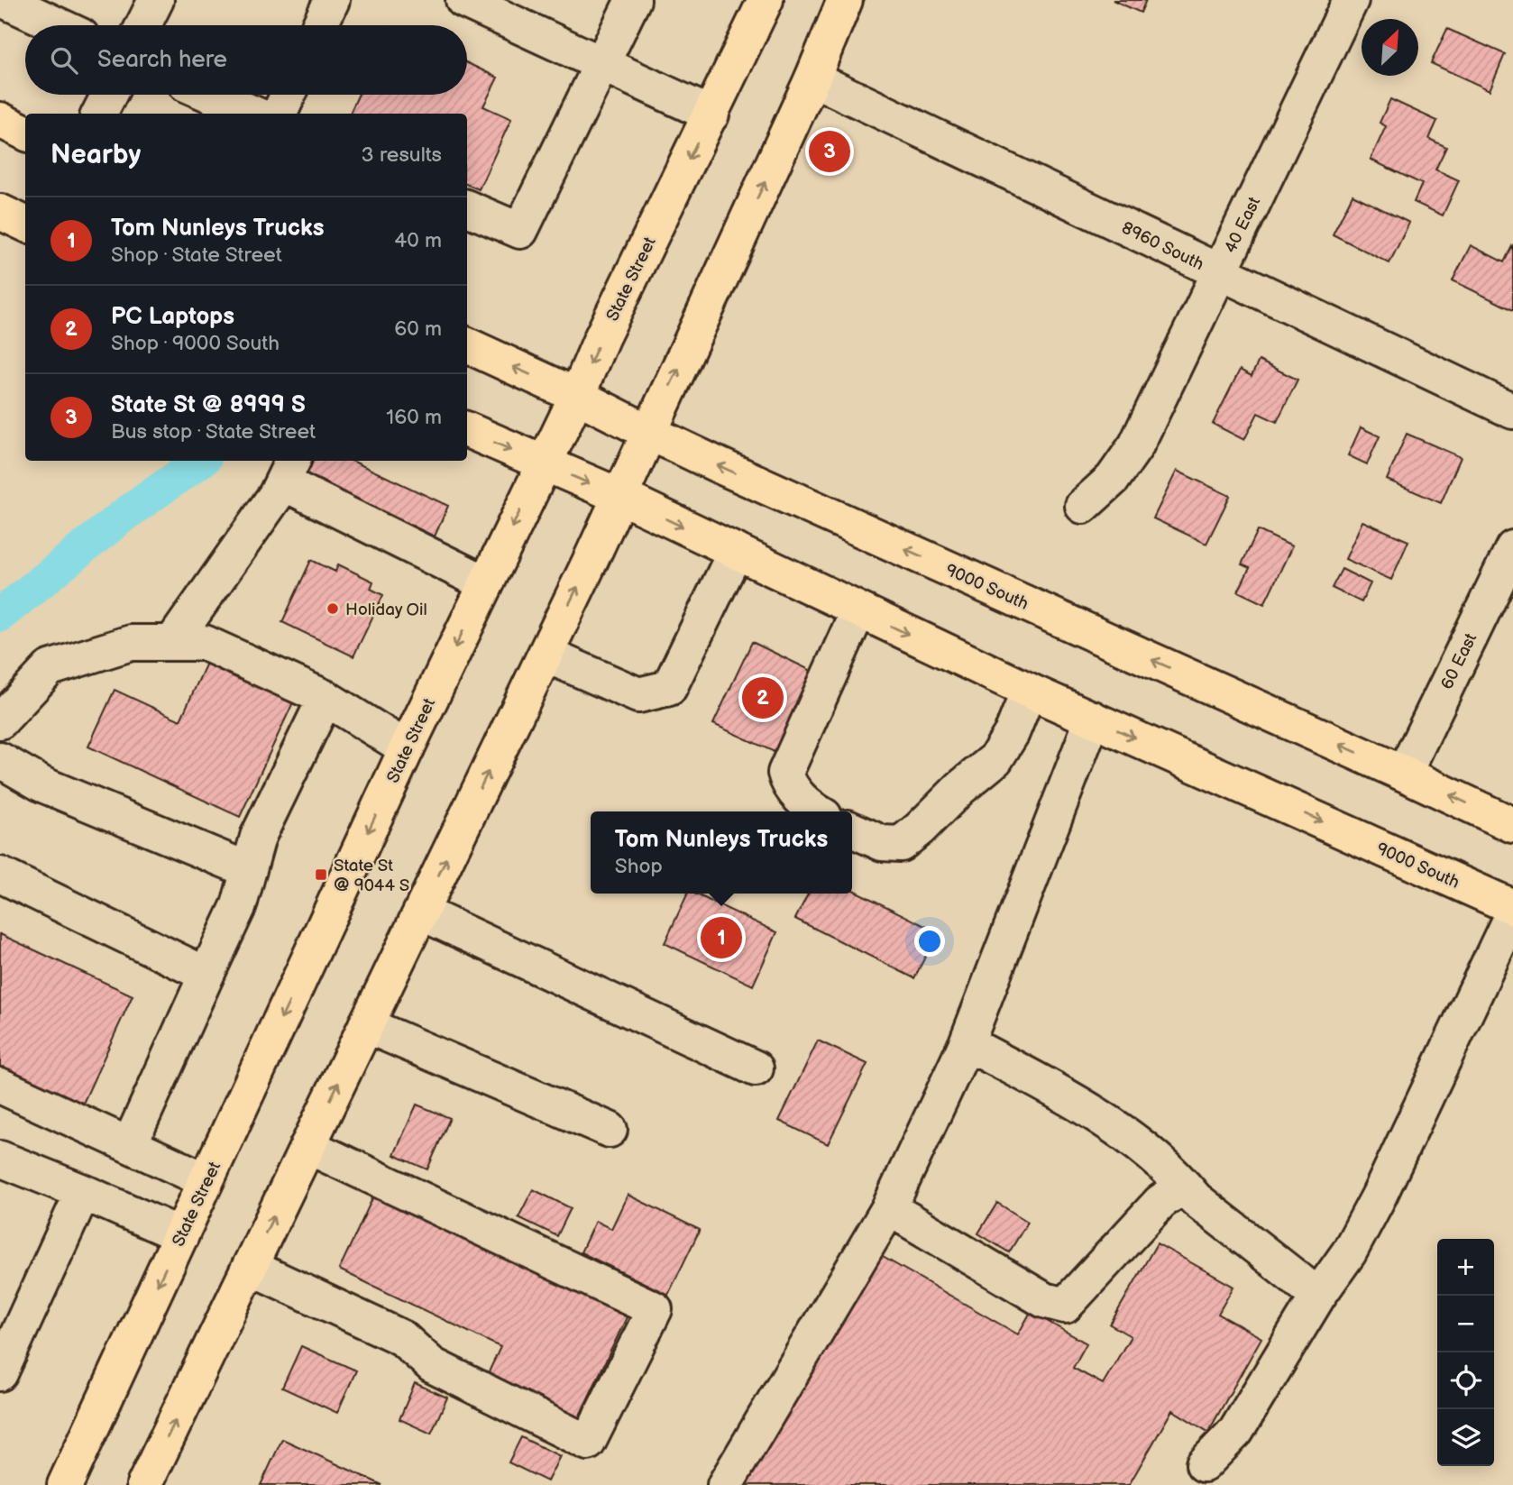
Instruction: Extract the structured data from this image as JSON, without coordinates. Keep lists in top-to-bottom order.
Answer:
{
  "streets": {
    "main road": ["State Street", "9000 South"],
    "street": ["40 East", "8960 South", "60 East"]
  },
  "crossings": [
    ["40 East", "8960 South"],
    ["State Street", "9000 South"],
    ["9000 South", "60 East"]
  ],
  "places": {
    "other": ["Holiday Oil"],
    "transit": ["State St @ 9044 S"]
  },
  "north": "top right",
  "page": {
    "search": "Search here",
    "heading": ["Nearby", "3 results"],
    "pins": ["3", "2", "1"],
    "list": [
      {
        "mark": "1",
        "name": "Tom Nunleys Trucks",
        "note": "Shop · State Street",
        "value": "40 m"
      },
      {
        "mark": "2",
        "name": "PC Laptops",
        "note": "Shop · 9000 South",
        "value": "60 m"
      },
      {
        "mark": "3",
        "name": "State St @ 8999 S",
        "note": "Bus stop · State Street",
        "value": "160 m"
      }
    ],
    "popup": ["Tom Nunleys Trucks", "Shop"],
    "map_buttons": ["+", "−"]
  }
}
